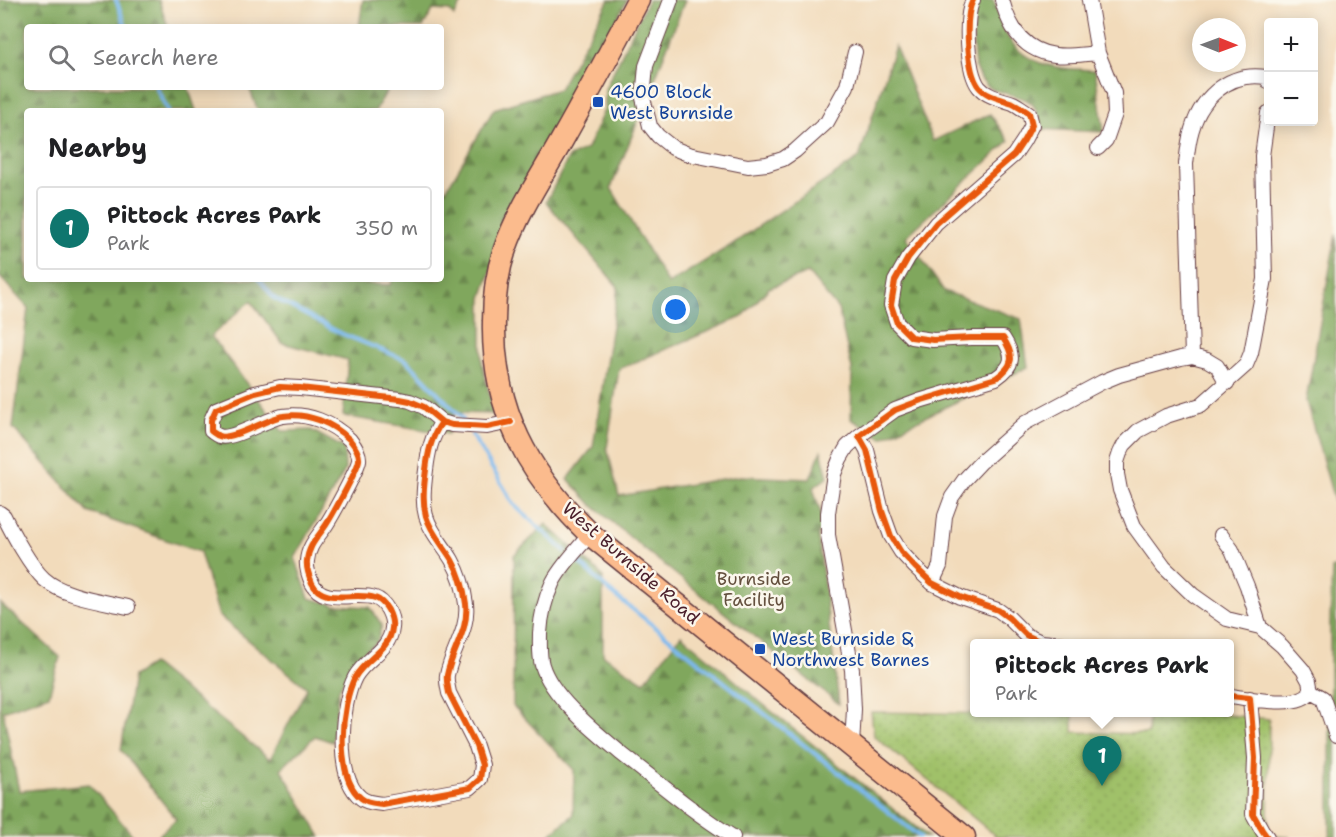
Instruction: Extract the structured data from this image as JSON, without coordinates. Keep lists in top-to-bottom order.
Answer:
{
  "streets": {
    "main road": ["West Burnside Road"]
  },
  "parks": ["Burnside Facility"],
  "places": {
    "transit": ["4600 Block West Burnside", "West Burnside & Northwest Barnes"]
  },
  "north": "right",
  "page": {
    "map_buttons": ["+", "−"],
    "search": "Search here",
    "heading": "Nearby",
    "list": [
      {
        "mark": "1",
        "name": "Pittock Acres Park",
        "note": "Park",
        "value": "350 m"
      }
    ],
    "popup": ["Pittock Acres Park", "Park"],
    "pins": "1"
  }
}
